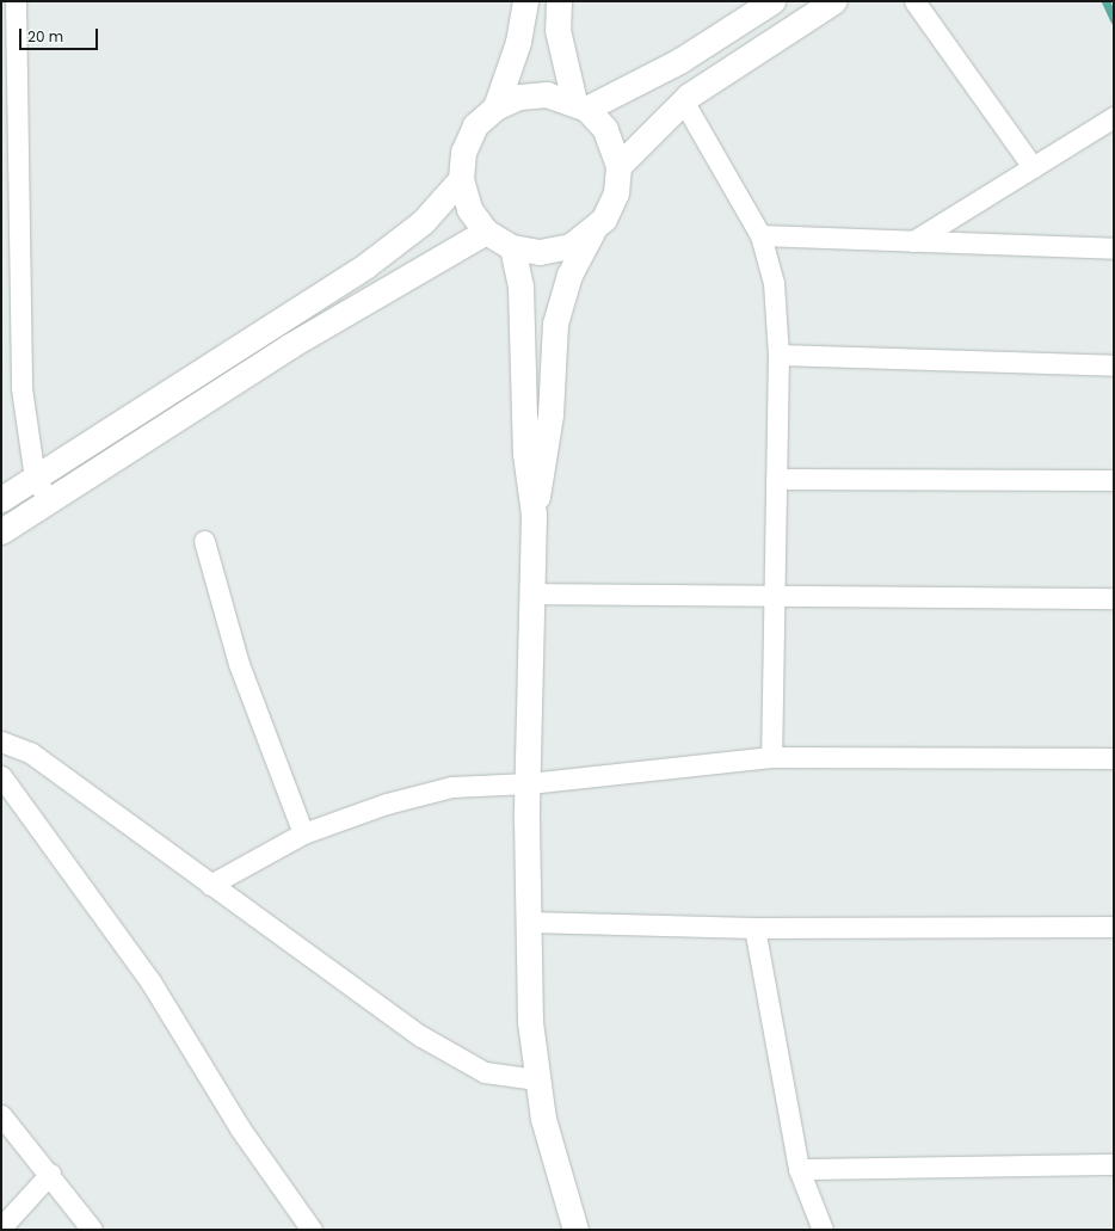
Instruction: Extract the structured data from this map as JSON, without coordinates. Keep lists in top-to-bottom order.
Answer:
{
  "scale_bar": "20 m"
}
